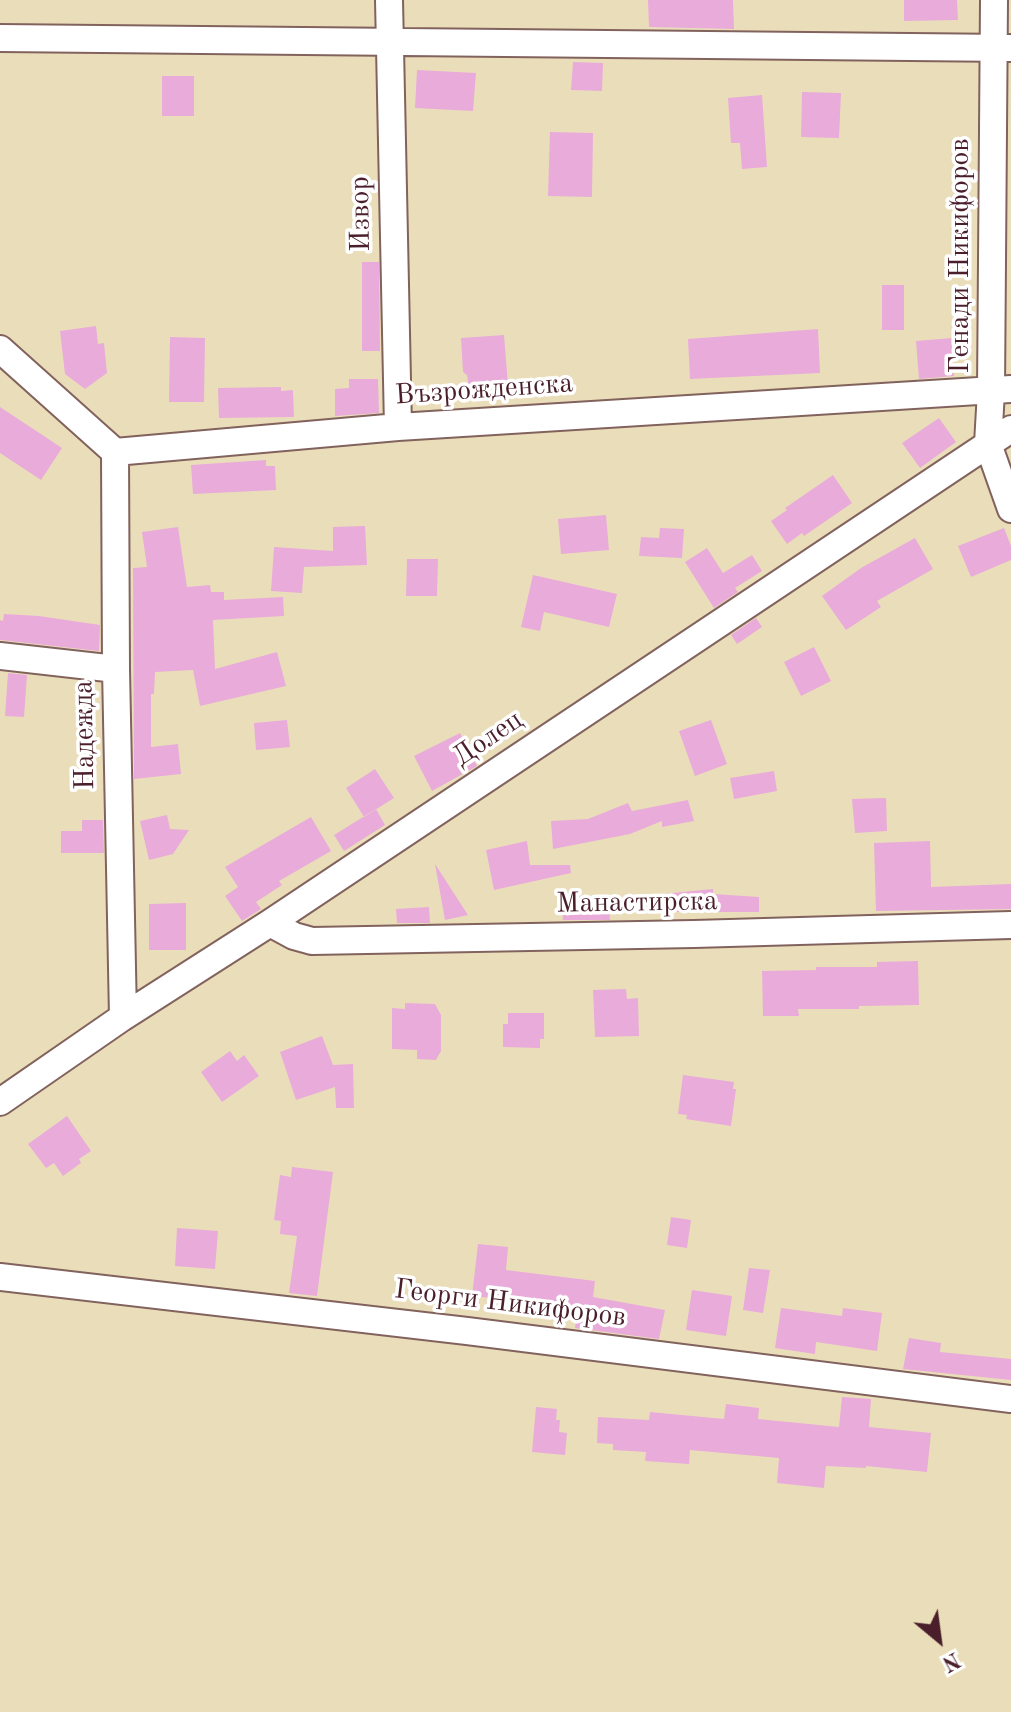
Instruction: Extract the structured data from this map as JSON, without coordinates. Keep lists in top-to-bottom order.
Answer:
{
  "streets": {
    "street": [
      "Извор",
      "Генади Никифоров",
      "Възрожденска",
      "Надежда",
      "Долец",
      "Манастирска",
      "Георги Никифоров"
    ]
  },
  "crossings": [
    ["Извор", "Възрожденска"],
    ["Генади Никифоров", "Възрожденска"],
    ["Генади Никифоров", "Долец"],
    ["Възрожденска", "Надежда"],
    ["Надежда", "Долец"],
    ["Долец", "Манастирска"]
  ],
  "north": "bottom right"
}
